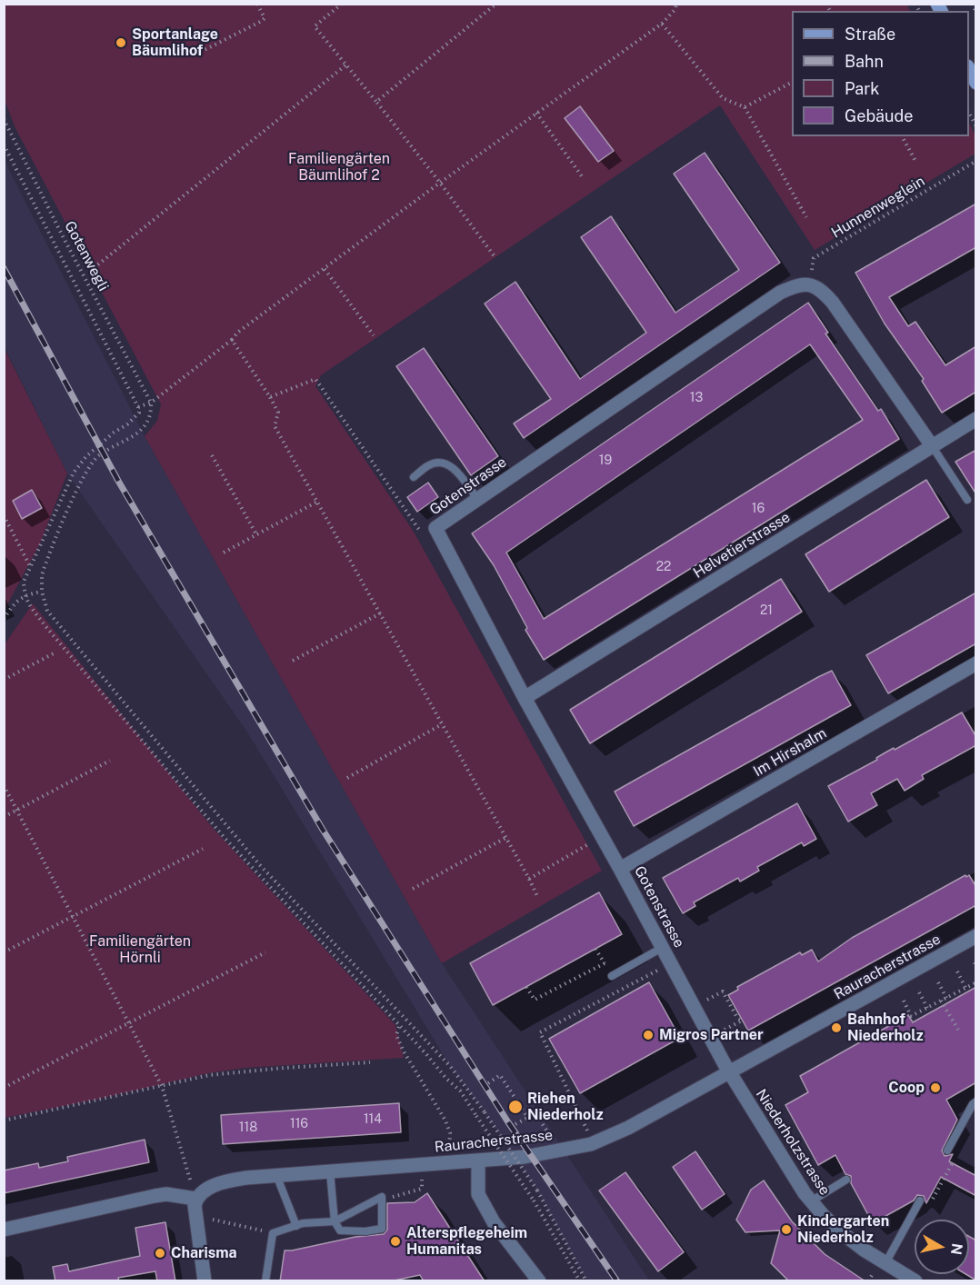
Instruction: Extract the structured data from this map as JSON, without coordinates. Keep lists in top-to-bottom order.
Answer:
{
  "streets": {
    "street": [
      "Gotenstrasse",
      "Helvetierstrasse",
      "Im Hirshalm",
      "Rauracherstrasse",
      "Niederholzstrasse"
    ],
    "path": ["Hunnenweglein", "Gotenwegli"]
  },
  "crossings": [
    ["Hunnenweglein", "Gotenstrasse"],
    ["Gotenstrasse", "Helvetierstrasse"],
    ["Gotenstrasse", "Im Hirshalm"],
    ["Gotenstrasse", "Rauracherstrasse"],
    ["Gotenstrasse", "Niederholzstrasse"],
    ["Rauracherstrasse", "Niederholzstrasse"]
  ],
  "parks": ["Familiengärten Bäumlihof 2", "Familiengärten Hörnli"],
  "places": [
    "Sportanlage Bäumlihof",
    "Bahnhof Niederholz",
    "Migros Partner",
    "Coop",
    "Riehen Niederholz",
    "Kindergarten Niederholz",
    "Alterspflegeheim Humanitas",
    "Charisma"
  ],
  "house_numbers": [
    "13",
    "19",
    "16",
    "22",
    "21",
    "114",
    "116",
    "118"
  ],
  "legend": [
    "Straße",
    "Bahn",
    "Park",
    "Gebäude"
  ],
  "north": "right"
}
